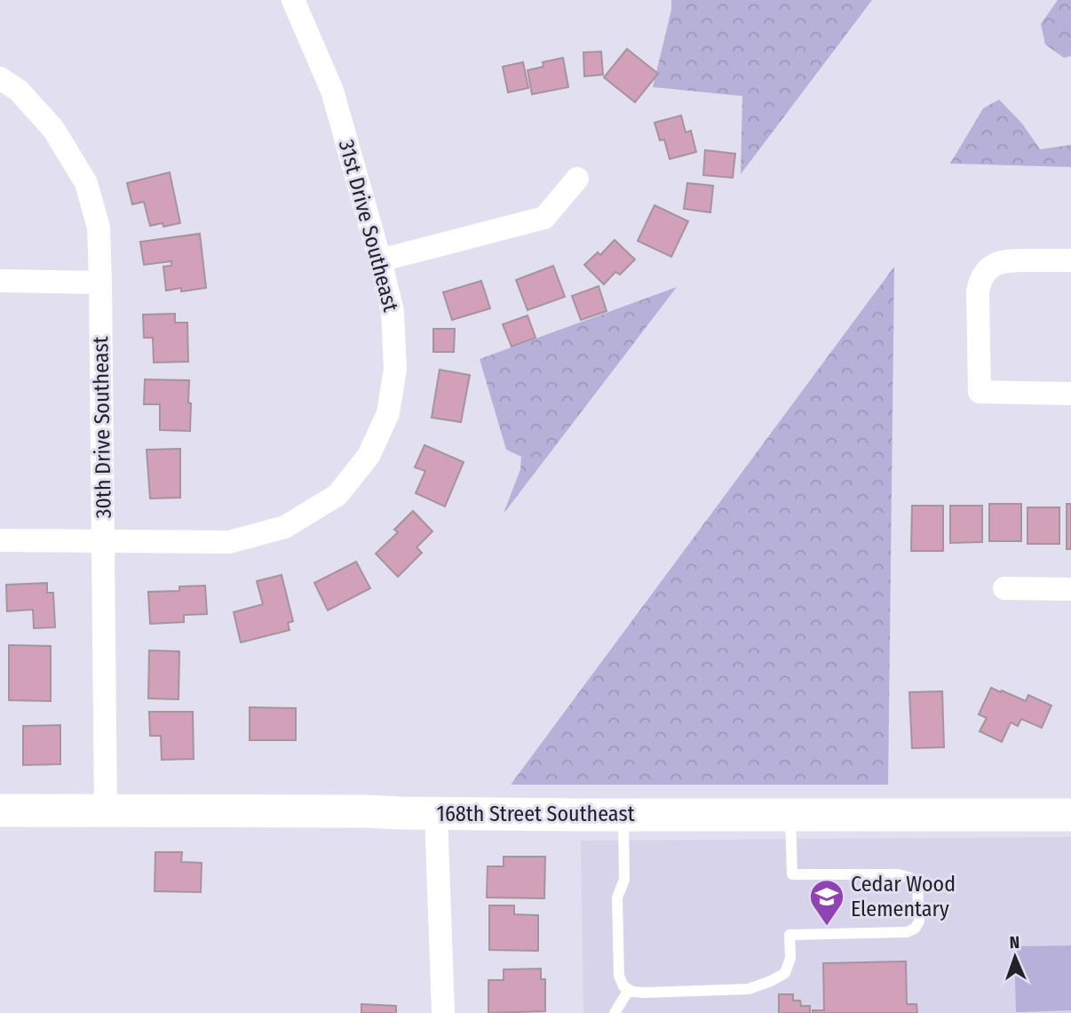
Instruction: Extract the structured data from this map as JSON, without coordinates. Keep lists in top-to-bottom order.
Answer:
{
  "streets": {
    "street": ["31st Drive Southeast", "30th Drive Southeast", "168th Street Southeast"]
  },
  "crossings": [
    ["31st Drive Southeast", "30th Drive Southeast"],
    ["30th Drive Southeast", "168th Street Southeast"]
  ],
  "places": {
    "school or university": ["Cedar Wood Elementary"]
  },
  "north": "top"
}
